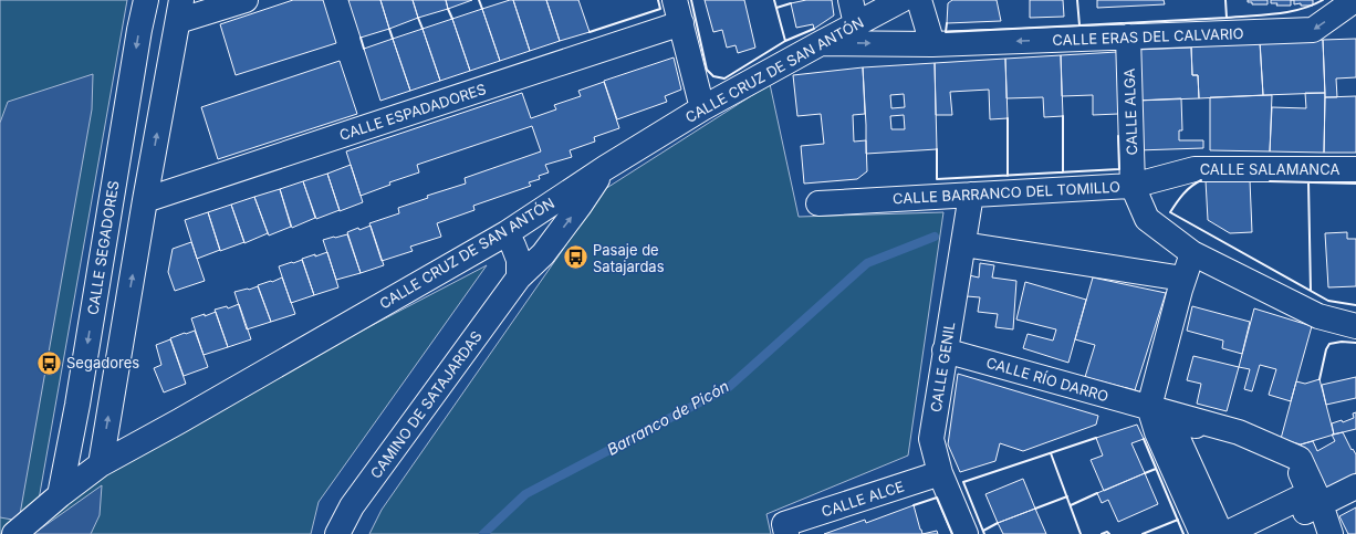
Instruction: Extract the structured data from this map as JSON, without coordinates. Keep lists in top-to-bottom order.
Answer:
{
  "streets": {
    "street": [
      "CALLE ERAS DEL CALVARIO",
      "CALLE CRUZ DE SAN ANTÓN",
      "CALLE ESPADADORES",
      "CALLE ALGA",
      "CALLE SALAMANCA",
      "CALLE BARRANCO DEL TOMILLO",
      "CALLE SEGADORES",
      "CALLE GENIL",
      "CALLE RÍO DARRO",
      "CAMINO DE SATAJARDAS",
      "CALLE ALCE"
    ]
  },
  "crossings": [
    ["CALLE ERAS DEL CALVARIO", "CALLE CRUZ DE SAN ANTÓN"],
    ["CALLE ERAS DEL CALVARIO", "CALLE ALGA"],
    ["CALLE CRUZ DE SAN ANTÓN", "CALLE SEGADORES"],
    ["CALLE CRUZ DE SAN ANTÓN", "CAMINO DE SATAJARDAS"],
    ["CALLE ALGA", "CALLE SALAMANCA"],
    ["CALLE ALGA", "CALLE BARRANCO DEL TOMILLO"],
    ["CALLE SALAMANCA", "CALLE BARRANCO DEL TOMILLO"],
    ["CALLE BARRANCO DEL TOMILLO", "CALLE GENIL"],
    ["CALLE GENIL", "CALLE RÍO DARRO"],
    ["CALLE GENIL", "CALLE ALCE"]
  ],
  "water": ["Barranco de Picón"],
  "places": {
    "bus stop": ["Pasaje de Satajardas", "Segadores"]
  }
}
